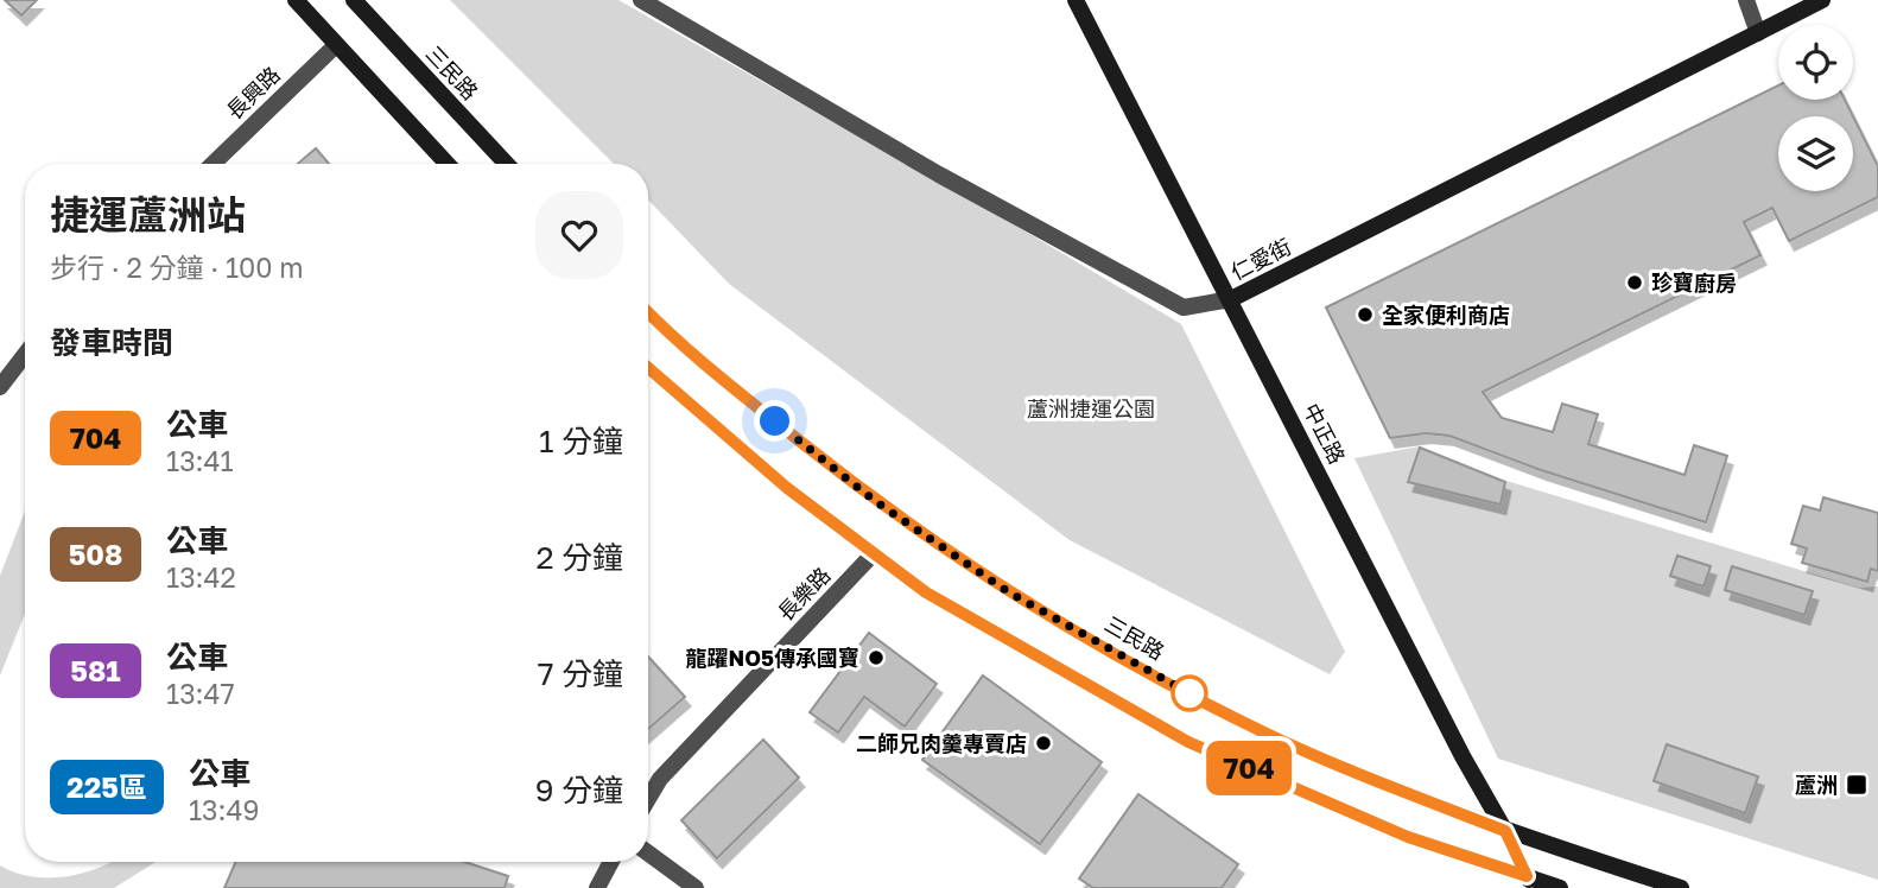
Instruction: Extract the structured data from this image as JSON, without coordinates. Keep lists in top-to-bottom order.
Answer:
{
  "streets": {
    "main road": ["三民路", "仁愛街", "中正路"],
    "street": ["長興路", "長樂路"]
  },
  "crossings": [
    ["三民路", "中正路"],
    ["仁愛街", "中正路"]
  ],
  "parks": ["蘆洲捷運公園"],
  "places": {
    "other": [
      "珍寶廚房",
      "全家便利商店",
      "龍躍NO5傳承國寶",
      "二師兄肉羹專賣店"
    ],
    "transit": ["蘆洲"]
  },
  "lines": ["bus line 704"],
  "page": {
    "on_map": "704",
    "heading": [
      ["捷運蘆洲站", "步行 · 2 分鐘 · 100 m"],
      "發車時間"
    ],
    "list": [
      {
        "mark": "704",
        "name": "公車",
        "note": "13:41",
        "value": "1 分鐘"
      },
      {
        "mark": "508",
        "name": "公車",
        "note": "13:42",
        "value": "2 分鐘"
      },
      {
        "mark": "581",
        "name": "公車",
        "note": "13:47",
        "value": "7 分鐘"
      },
      {
        "mark": "225區",
        "name": "公車",
        "note": "13:49",
        "value": "9 分鐘"
      }
    ]
  }
}
